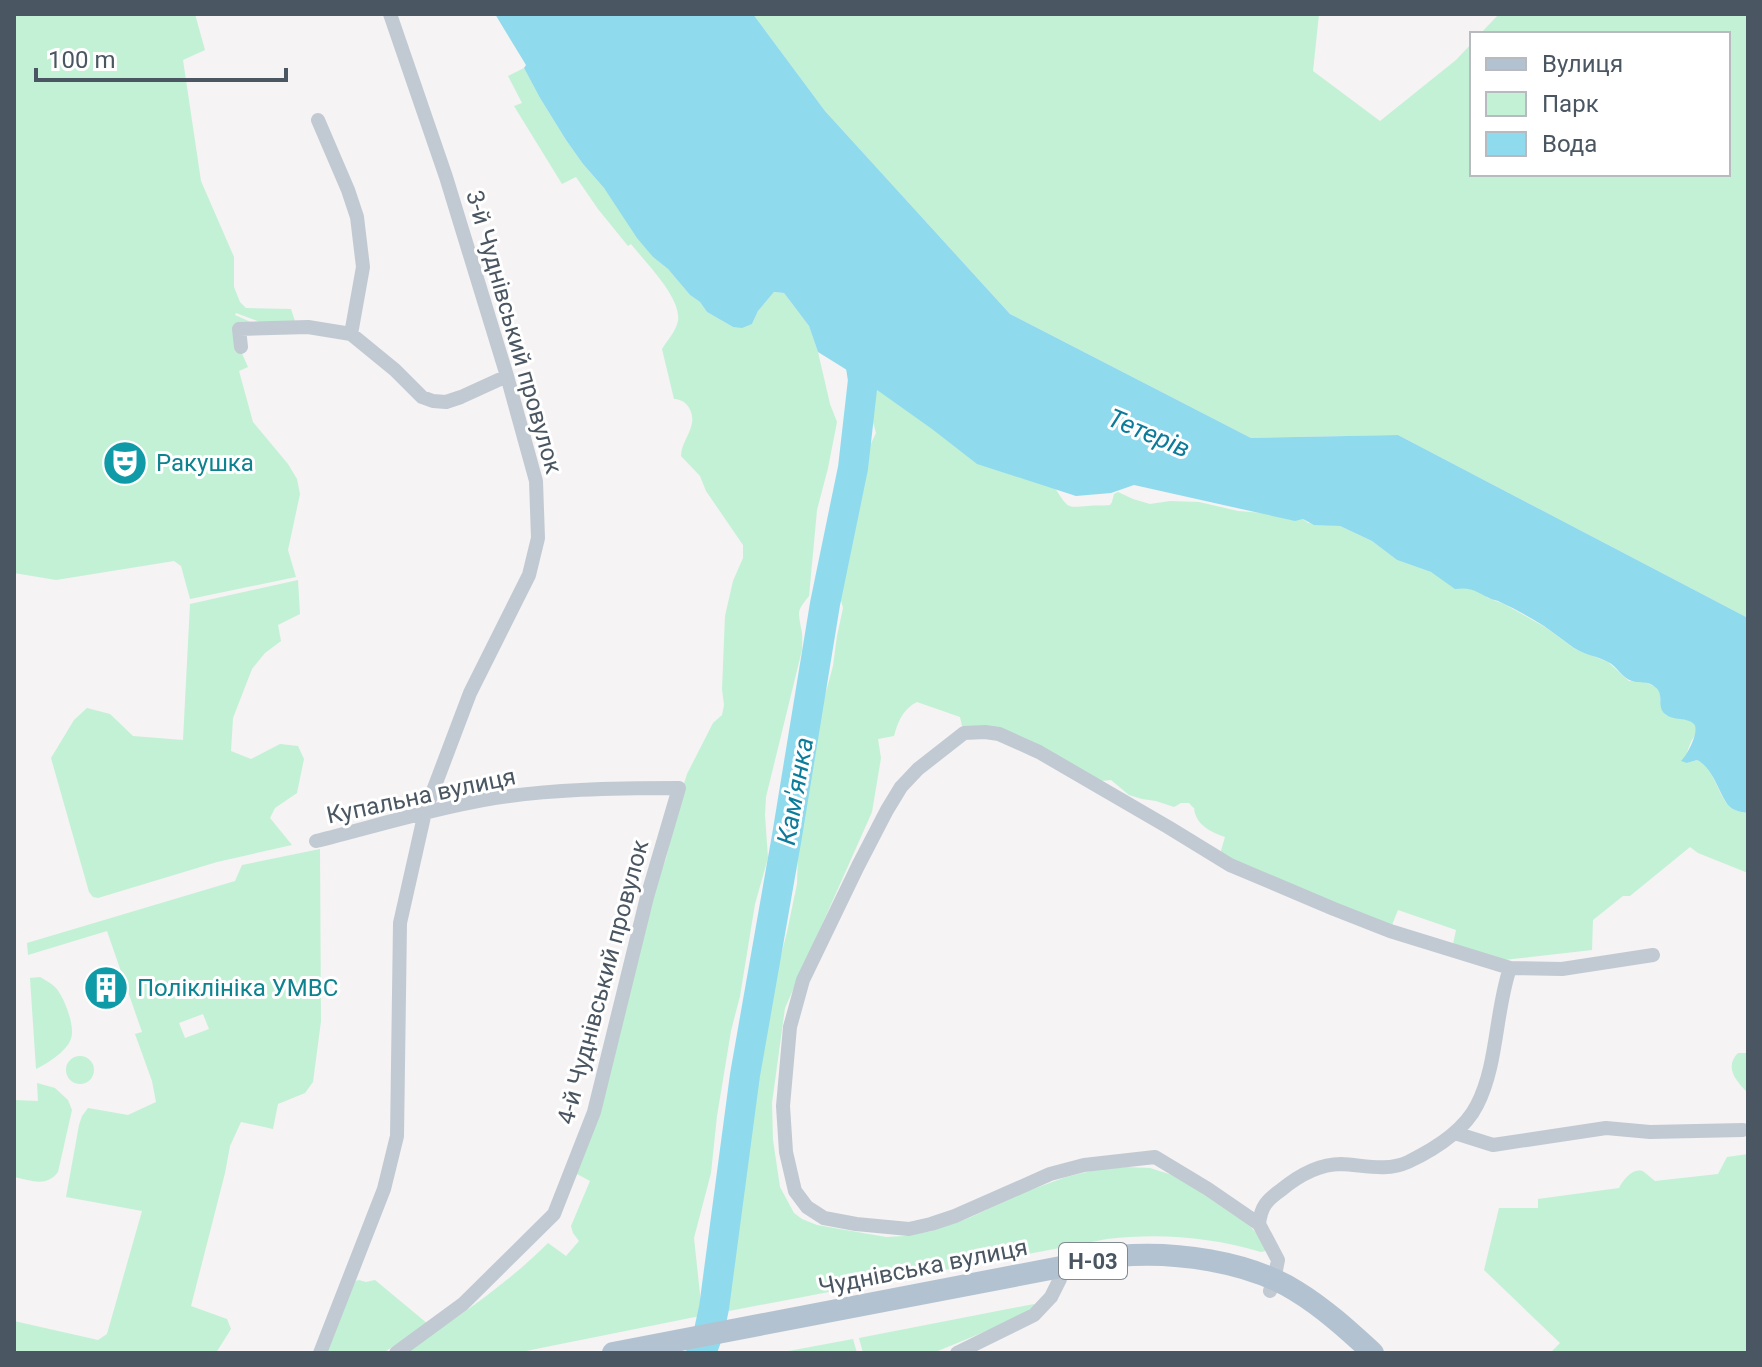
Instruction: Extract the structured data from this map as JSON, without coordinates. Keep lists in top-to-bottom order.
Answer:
{
  "streets": {
    "main road": ["Н-03", "Чуднівська вулиця"],
    "street": ["3-й Чуднівський провулок", "Купальна вулиця", "4-й Чуднівський провулок"]
  },
  "crossings": [
    ["3-й Чуднівський провулок", "Купальна вулиця"],
    ["Купальна вулиця", "4-й Чуднівський провулок"],
    ["Н-03", "Чуднівська вулиця"]
  ],
  "water": ["Тетерів", "Кам'янка"],
  "places": {
    "theatre": ["Ракушка"],
    "building": ["Поліклініка УМВС"]
  },
  "legend": ["Вулиця", "Парк", "Вода"],
  "scale_bar": "100 m"
}
